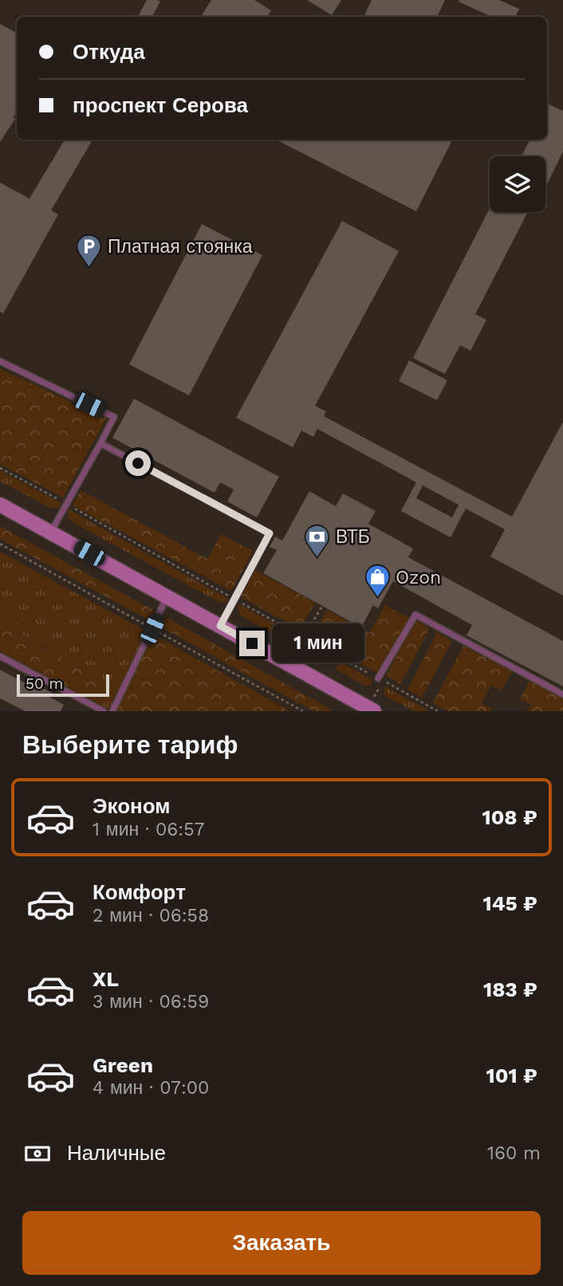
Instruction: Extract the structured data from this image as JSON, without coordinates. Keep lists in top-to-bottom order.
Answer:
{
  "places": {
    "parking": ["Платная стоянка"],
    "bank": ["ВТБ"],
    "shop": ["Ozon"]
  },
  "scale_bar": "50 m",
  "page": {
    "banner": ["Откуда", "проспект Серова"],
    "bubble": "1 мин",
    "scale": "50 m",
    "heading": "Выберите тариф",
    "list": [
      {
        "name": "Эконом",
        "note": "1 мин · 06:57",
        "value": "108 ₽"
      },
      {
        "name": "Комфорт",
        "note": "2 мин · 06:58",
        "value": "145 ₽"
      },
      {
        "name": "XL",
        "note": "3 мин · 06:59",
        "value": "183 ₽"
      },
      {
        "name": "Green",
        "note": "4 мин · 07:00",
        "value": "101 ₽"
      }
    ],
    "pay": ["Наличные", "160 m"],
    "buttons": "Заказать"
  }
}
